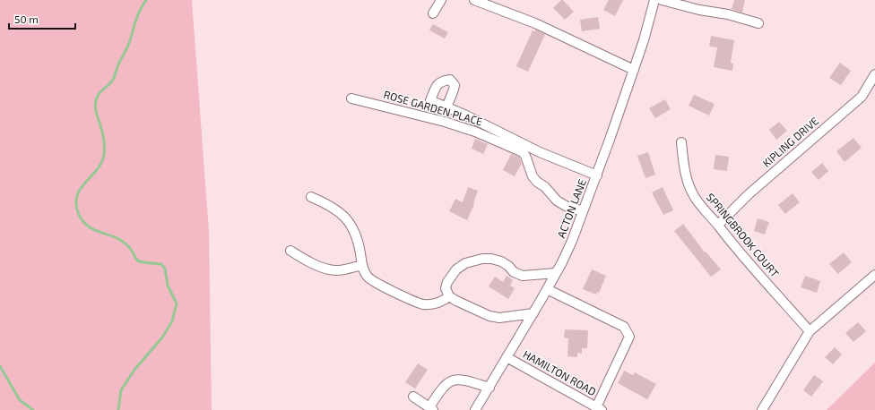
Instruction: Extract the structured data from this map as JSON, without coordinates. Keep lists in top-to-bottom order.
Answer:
{
  "streets": {
    "street": [
      "ROSE GARDEN PLACE",
      "KIPLING DRIVE",
      "ACTON LANE",
      "SPRINGBROOK COURT",
      "HAMILTON ROAD"
    ]
  },
  "crossings": [
    ["ROSE GARDEN PLACE", "ACTON LANE"],
    ["KIPLING DRIVE", "SPRINGBROOK COURT"],
    ["ACTON LANE", "HAMILTON ROAD"]
  ],
  "scale_bar": "50 m"
}
